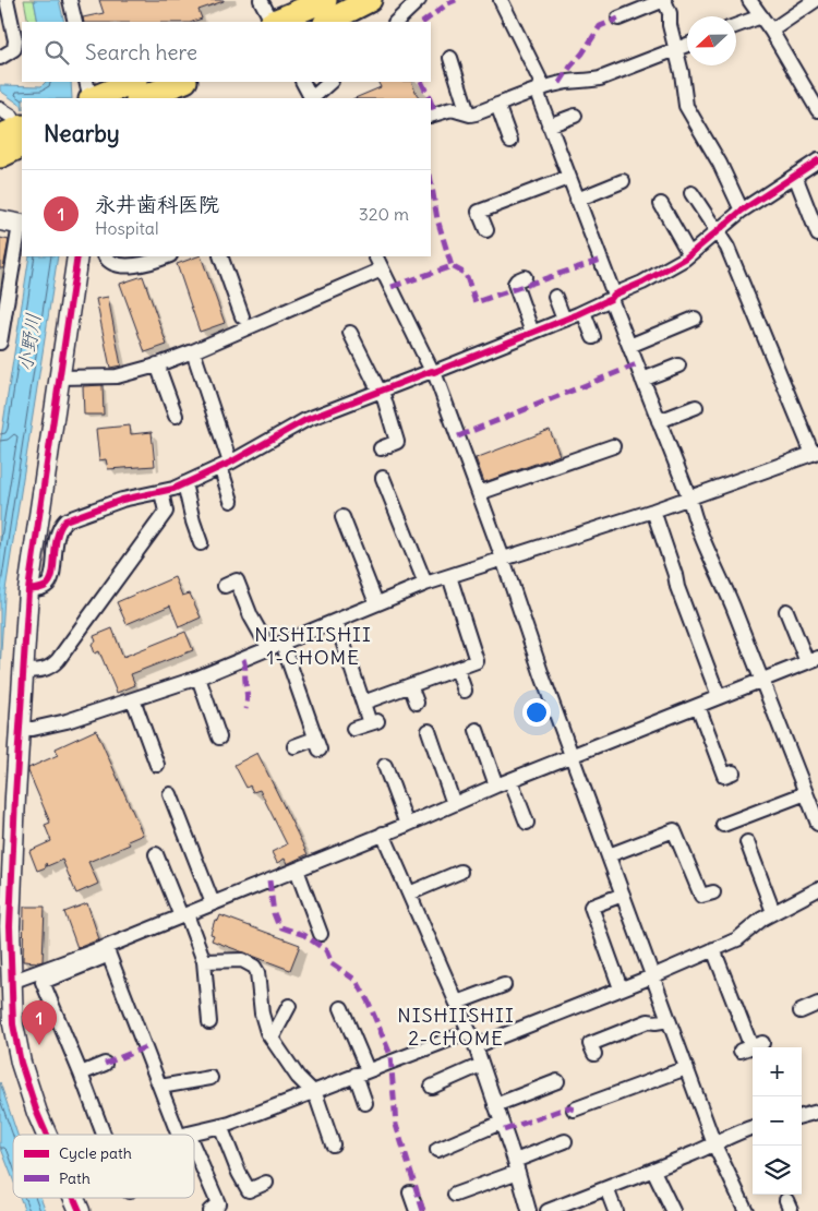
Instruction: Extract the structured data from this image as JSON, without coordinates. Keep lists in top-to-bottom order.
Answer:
{
  "districts": ["NISHIISHII 1-CHOME", "NISHIISHII 2-CHOME"],
  "water": ["小野川"],
  "legend": ["Cycle path", "Path"],
  "north": "left",
  "page": {
    "search": "Search here",
    "heading": "Nearby",
    "list": [
      {
        "mark": "1",
        "name": "永井歯科医院",
        "note": "Hospital",
        "value": "320 m"
      }
    ],
    "pins": "1",
    "map_buttons": ["+", "−"]
  }
}
